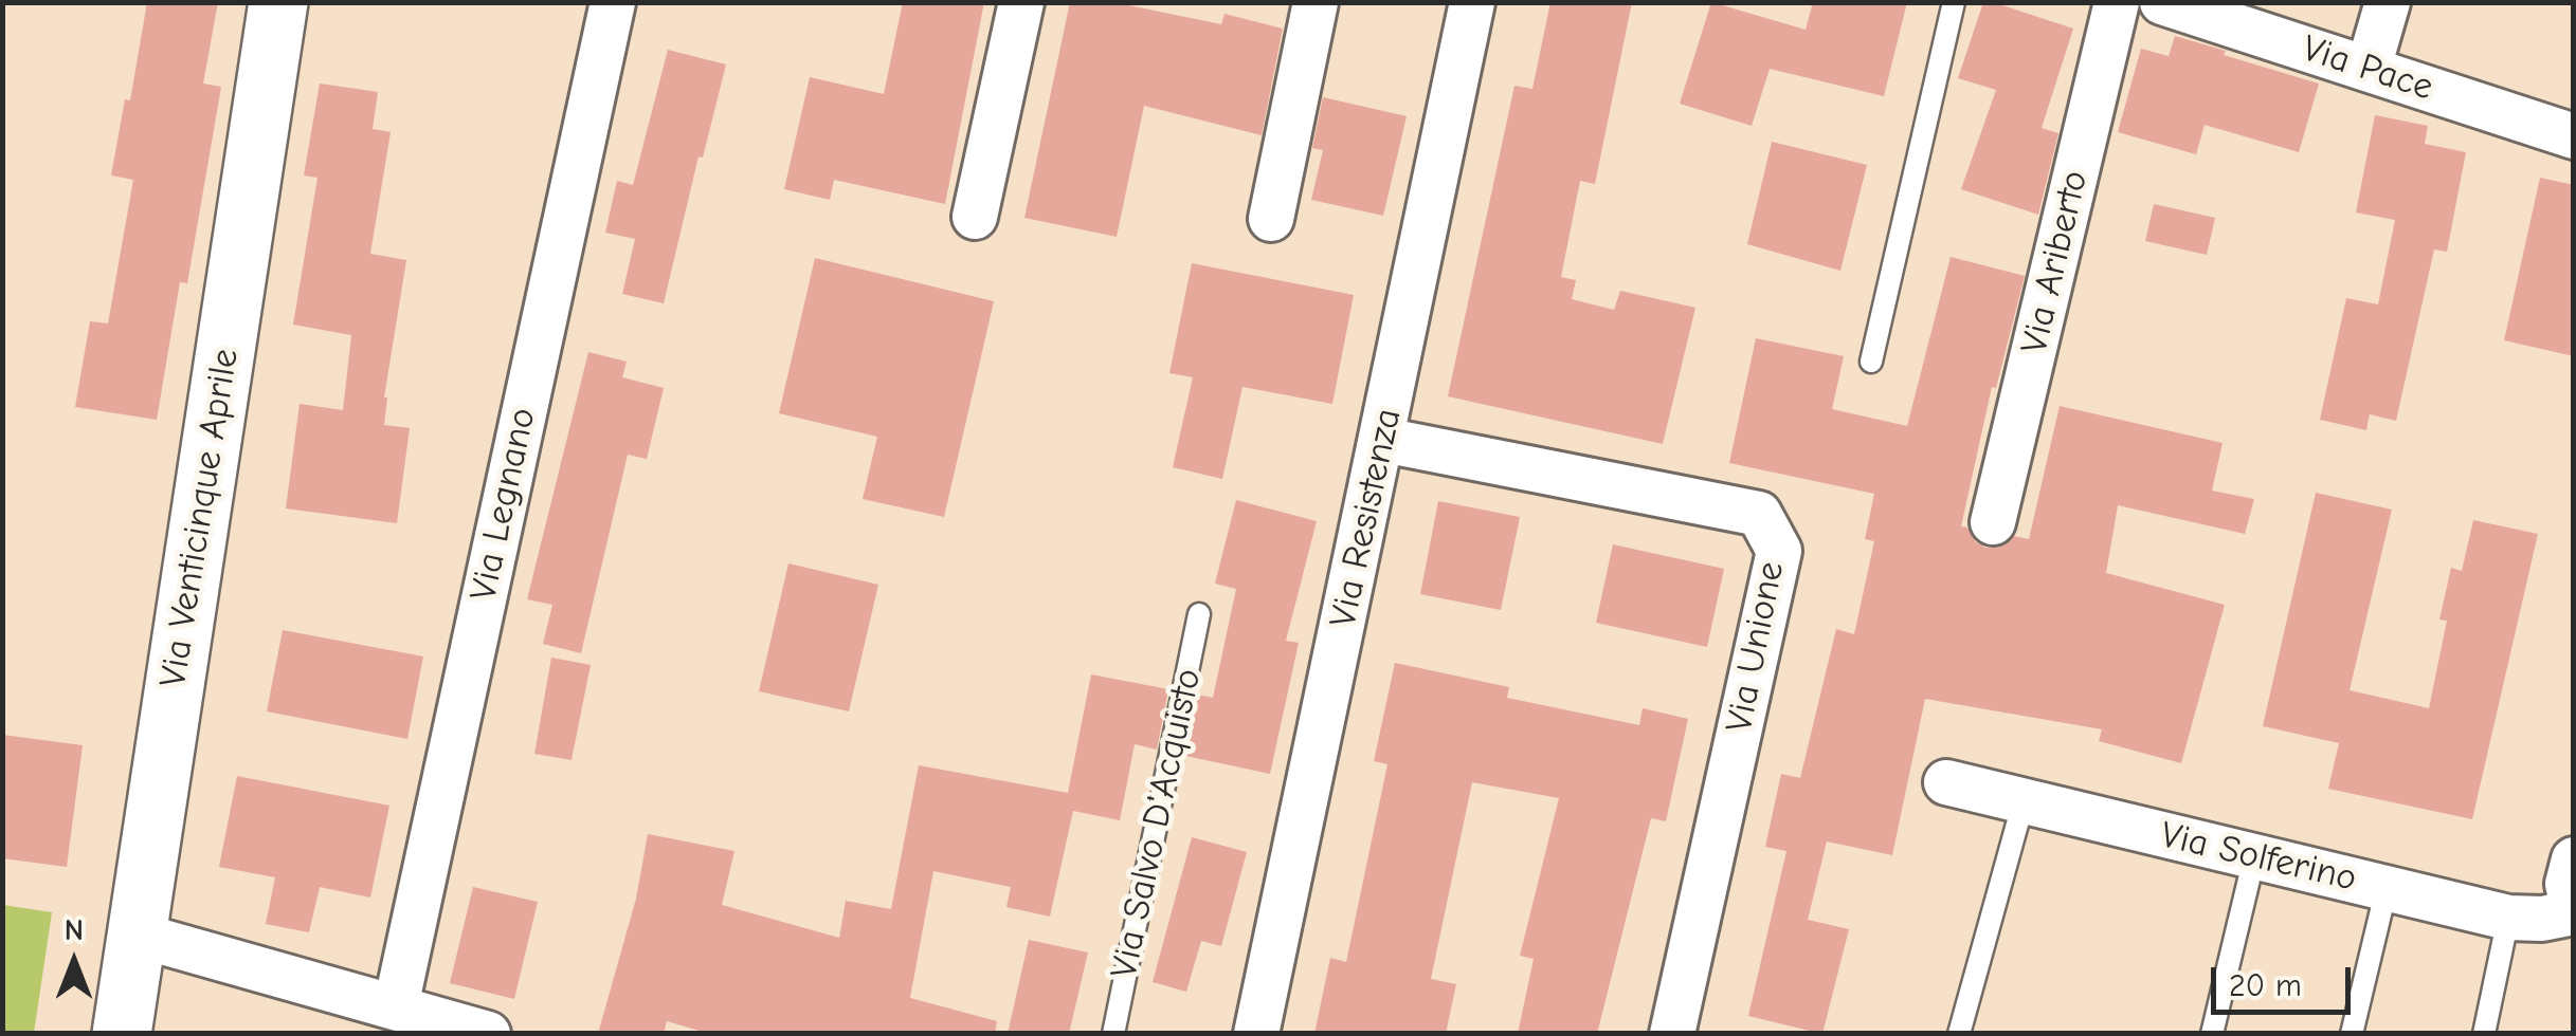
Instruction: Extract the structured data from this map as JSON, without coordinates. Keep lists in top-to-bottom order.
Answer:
{
  "streets": {
    "street": [
      "Via Pace",
      "Via Ariberto",
      "Via Legnano",
      "Via Venticinque Aprile",
      "Via Resistenza",
      "Via Unione",
      "Via Solferino"
    ],
    "lane": ["Via Salvo D'Acquisto"]
  },
  "crossings": [
    ["Via Resistenza", "Via Unione"]
  ],
  "scale_bar": "20 m",
  "north": "top"
}
